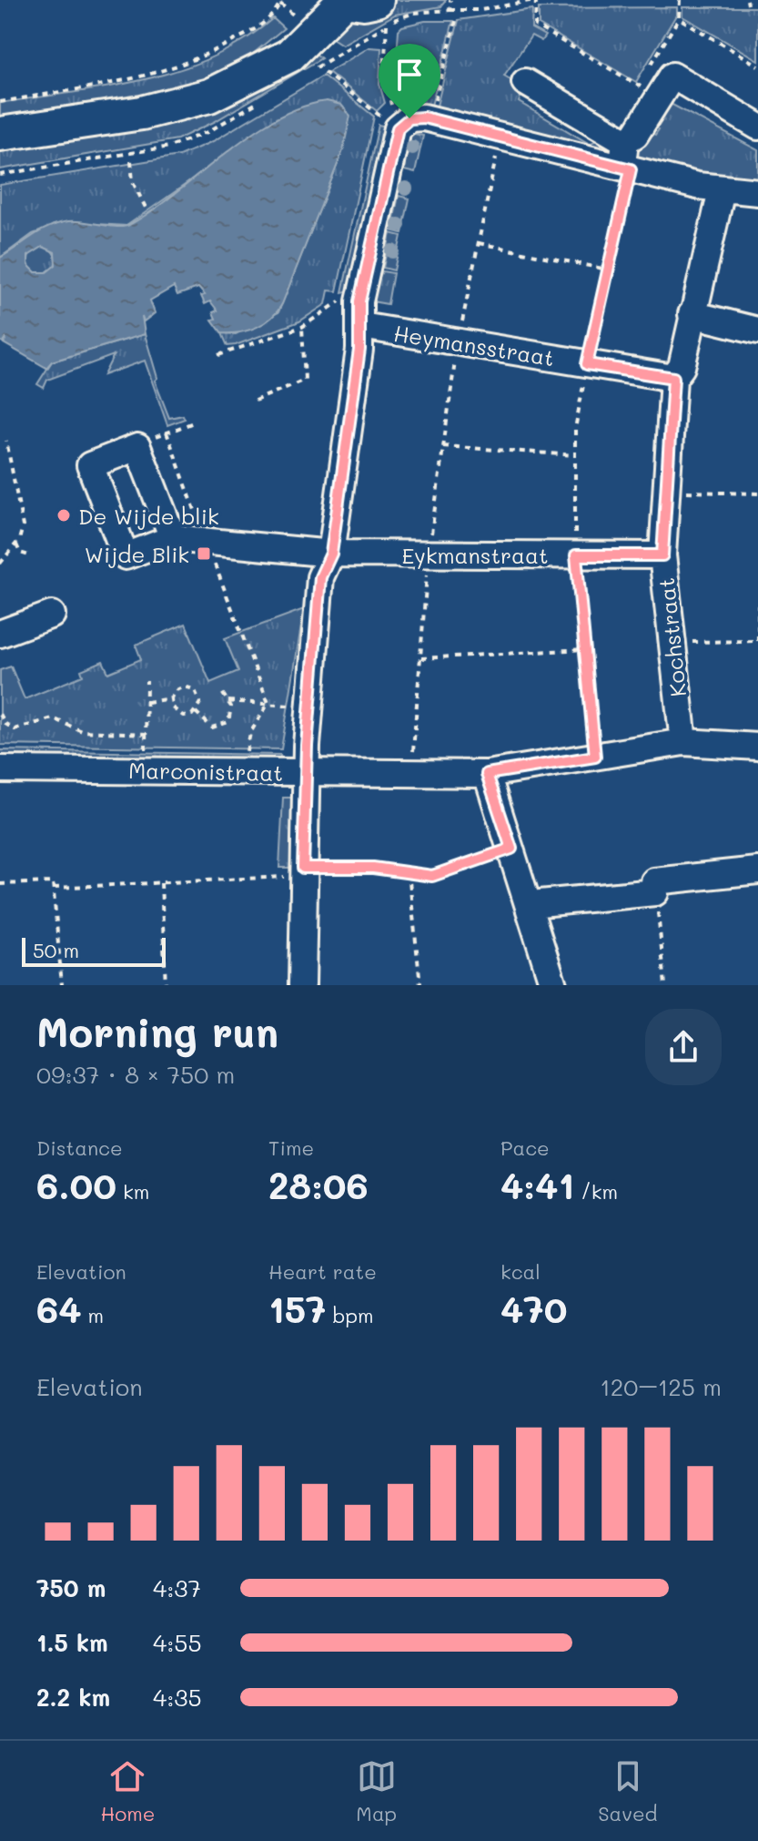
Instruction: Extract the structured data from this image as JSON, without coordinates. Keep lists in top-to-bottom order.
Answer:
{
  "streets": {
    "street": [
      "Heymansstraat",
      "Eykmanstraat",
      "Kochstraat",
      "Marconistraat"
    ]
  },
  "crossings": [
    ["Heymansstraat", "Kochstraat"],
    ["Eykmanstraat", "Kochstraat"],
    ["Kochstraat", "Marconistraat"]
  ],
  "places": {
    "other": ["De Wijde blik"],
    "transit": ["Wijde Blik"]
  },
  "scale_bar": "50 m",
  "page": {
    "scale": "50 m",
    "heading": ["Morning run", "09:37 · 8 × 750 m"],
    "stats": [
      ["Distance", "6.00 km"],
      ["Time", "28:06"],
      ["Pace", "4:41 /km"],
      ["Elevation", "64 m"],
      ["Heart rate", "157 bpm"],
      ["kcal", "470"]
    ],
    "chart": ["Elevation", "120–125 m"],
    "list": [
      {
        "name": "750 m",
        "note": "4:37"
      },
      {
        "name": "1.5 km",
        "note": "4:55"
      },
      {
        "name": "2.2 km",
        "note": "4:35"
      }
    ],
    "tabs": ["Home", "Map", "Saved"]
  }
}
